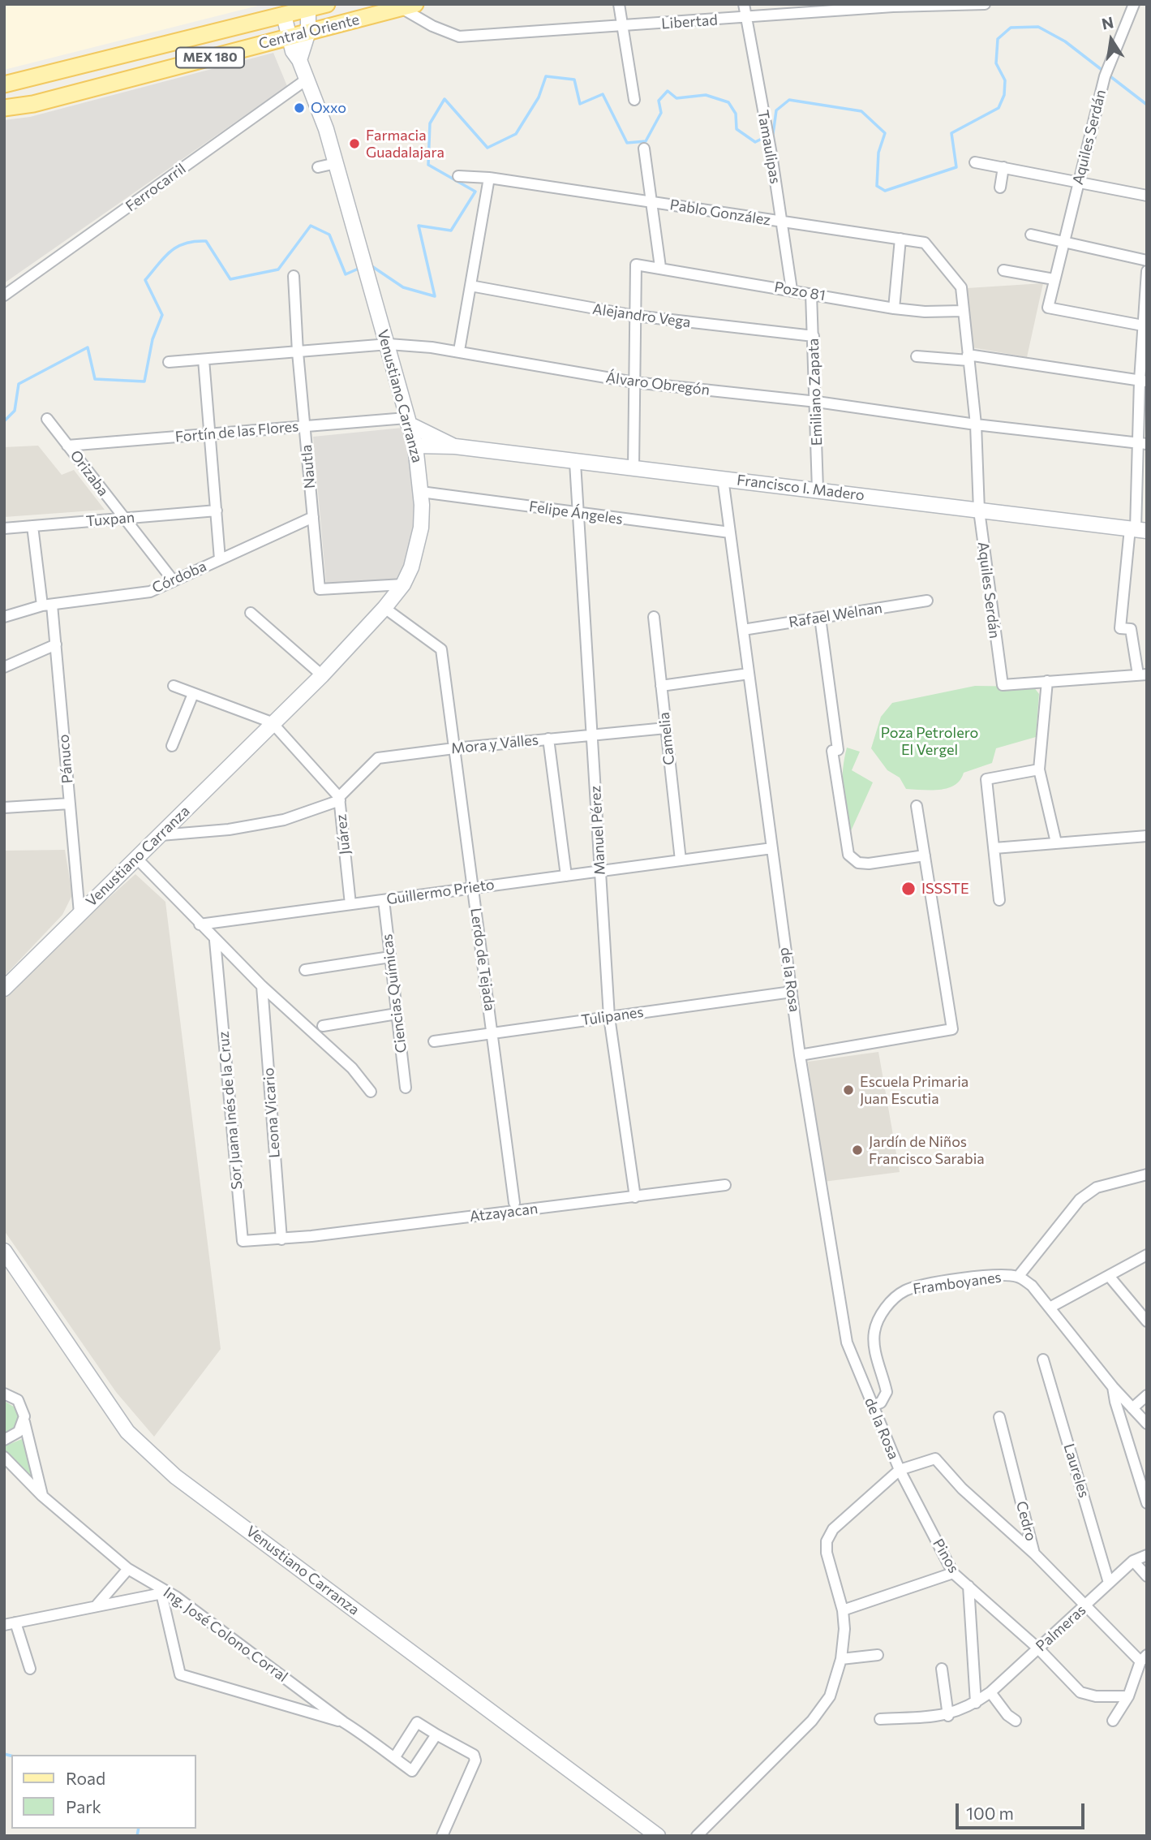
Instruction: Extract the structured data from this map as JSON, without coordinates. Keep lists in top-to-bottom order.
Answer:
{
  "streets": {
    "main road": [
      "Central Oriente",
      "MEX 180",
      "Venustiano Carranza",
      "Francisco I. Madero"
    ],
    "street": [
      "Libertad",
      "Aquiles Serdán",
      "Tamaulipas",
      "Ferrocarril",
      "Pablo González",
      "Pozo 81",
      "Alejandro Vega",
      "Álvaro Obregón",
      "Emiliano Zapata",
      "Fortín de las Flores",
      "Nautla",
      "Orizaba",
      "Felipe Ángeles",
      "Tuxpan",
      "Córdoba",
      "Rafael Welnan",
      "Camelia",
      "Mora y Valles",
      "Pánuco",
      "Manuel Pérez",
      "Juárez",
      "Guillermo Prieto",
      "Lerdo de Tejada",
      "de la Rosa",
      "Ciencias Químicas",
      "Tulipanes",
      "Sor Juana Inés de la Cruz",
      "Leona Vicario",
      "Atzayacan",
      "Framboyanes",
      "Laureles",
      "Cedro",
      "Pinos",
      "Palmeras",
      "Ing. José Colono Corral"
    ]
  },
  "crossings": [
    ["Libertad", "Central Oriente"],
    ["Libertad", "Tamaulipas"],
    ["Central Oriente", "Venustiano Carranza"],
    ["Aquiles Serdán", "Pablo González"],
    ["Aquiles Serdán", "Pozo 81"],
    ["Aquiles Serdán", "Álvaro Obregón"],
    ["Aquiles Serdán", "Francisco I. Madero"],
    ["Tamaulipas", "Pablo González"],
    ["Tamaulipas", "Pozo 81"],
    ["Ferrocarril", "Venustiano Carranza"],
    ["Pozo 81", "Alejandro Vega"],
    ["Pozo 81", "Emiliano Zapata"],
    ["Alejandro Vega", "Emiliano Zapata"],
    ["Álvaro Obregón", "Emiliano Zapata"],
    ["Álvaro Obregón", "Venustiano Carranza"],
    ["Álvaro Obregón", "Nautla"],
    ["Emiliano Zapata", "Francisco I. Madero"],
    ["Venustiano Carranza", "Fortín de las Flores"],
    ["Venustiano Carranza", "Nautla"],
    ["Venustiano Carranza", "Francisco I. Madero"],
    ["Venustiano Carranza", "Felipe Ángeles"],
    ["Venustiano Carranza", "Pánuco"],
    ["Venustiano Carranza", "Juárez"],
    ["Venustiano Carranza", "Lerdo de Tejada"],
    ["Fortín de las Flores", "Nautla"],
    ["Fortín de las Flores", "Orizaba"],
    ["Fortín de las Flores", "Francisco I. Madero"],
    ["Nautla", "Córdoba"],
    ["Orizaba", "Tuxpan"],
    ["Orizaba", "Córdoba"],
    ["Francisco I. Madero", "Manuel Pérez"],
    ["Francisco I. Madero", "de la Rosa"],
    ["Felipe Ángeles", "Manuel Pérez"],
    ["Felipe Ángeles", "de la Rosa"],
    ["Tuxpan", "Pánuco"],
    ["Córdoba", "Pánuco"],
    ["Rafael Welnan", "de la Rosa"],
    ["Camelia", "Mora y Valles"],
    ["Camelia", "Guillermo Prieto"],
    ["Mora y Valles", "Manuel Pérez"],
    ["Mora y Valles", "Juárez"],
    ["Mora y Valles", "Lerdo de Tejada"],
    ["Manuel Pérez", "Guillermo Prieto"],
    ["Manuel Pérez", "Tulipanes"],
    ["Manuel Pérez", "Atzayacan"],
    ["Juárez", "Guillermo Prieto"],
    ["Guillermo Prieto", "Lerdo de Tejada"],
    ["Guillermo Prieto", "de la Rosa"],
    ["Guillermo Prieto", "Ciencias Químicas"],
    ["Lerdo de Tejada", "Tulipanes"],
    ["de la Rosa", "Tulipanes"],
    ["de la Rosa", "Framboyanes"],
    ["de la Rosa", "Pinos"],
    ["Sor Juana Inés de la Cruz", "Leona Vicario"],
    ["Sor Juana Inés de la Cruz", "Atzayacan"],
    ["Leona Vicario", "Atzayacan"],
    ["Laureles", "Palmeras"],
    ["Cedro", "Palmeras"],
    ["Pinos", "Palmeras"]
  ],
  "parks": ["Poza Petrolero El Vergel"],
  "places": [
    "Oxxo",
    "Farmacia Guadalajara",
    "ISSSTE",
    "Escuela Primaria Juan Escutia",
    "Jardín de Niños Francisco Sarabia"
  ],
  "legend": ["Road", "Park"],
  "scale_bar": "100 m",
  "north": "top"
}
